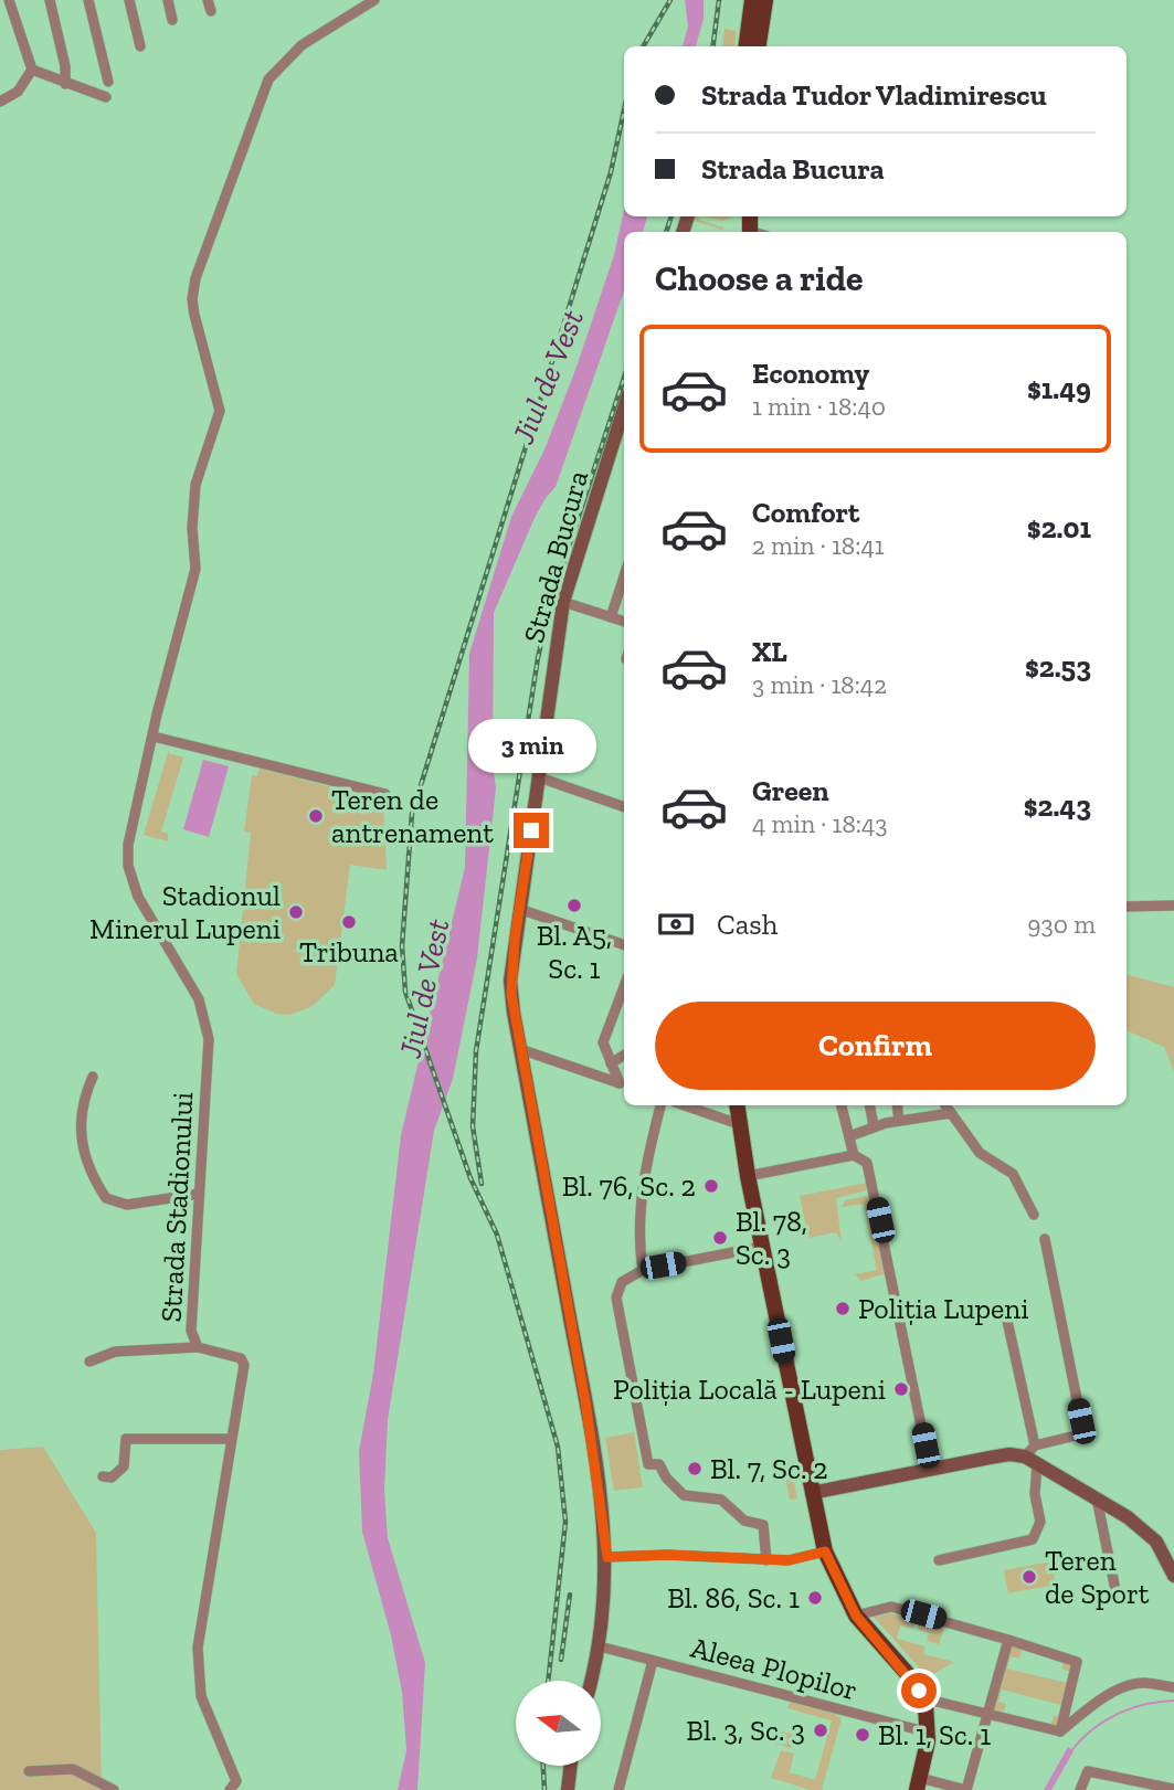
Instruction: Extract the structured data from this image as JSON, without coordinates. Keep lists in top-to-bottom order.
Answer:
{
  "streets": {
    "main road": ["Strada Bucura"],
    "street": ["Strada Stadionului", "Aleea Plopilor"]
  },
  "crossings": [
    ["Strada Bucura", "Aleea Plopilor"]
  ],
  "water": ["Jiul de Vest"],
  "places": [
    "Teren de antrenament",
    "Bl. A5, Sc. 1",
    "Stadionul Minerul Lupeni",
    "Tribuna",
    "Bl. 76, Sc. 2",
    "Bl. 78, Sc. 3",
    "Poliția Lupeni",
    "Poliția Locală - Lupeni",
    "Bl. 7, Sc. 2",
    "Teren de Sport",
    "Bl. 86, Sc. 1",
    "Bl. 3, Sc. 3",
    "Bl. 1, Sc. 1"
  ],
  "north": "left",
  "page": {
    "banner": ["Strada Tudor Vladimirescu", "Strada Bucura"],
    "heading": "Choose a ride",
    "list": [
      {
        "name": "Economy",
        "note": "1 min · 18:40",
        "value": "$1.49"
      },
      {
        "name": "Comfort",
        "note": "2 min · 18:41",
        "value": "$2.01"
      },
      {
        "name": "XL",
        "note": "3 min · 18:42",
        "value": "$2.53"
      },
      {
        "name": "Green",
        "note": "4 min · 18:43",
        "value": "$2.43"
      }
    ],
    "bubble": "3 min",
    "pay": ["Cash", "930 m"],
    "buttons": "Confirm"
  }
}
